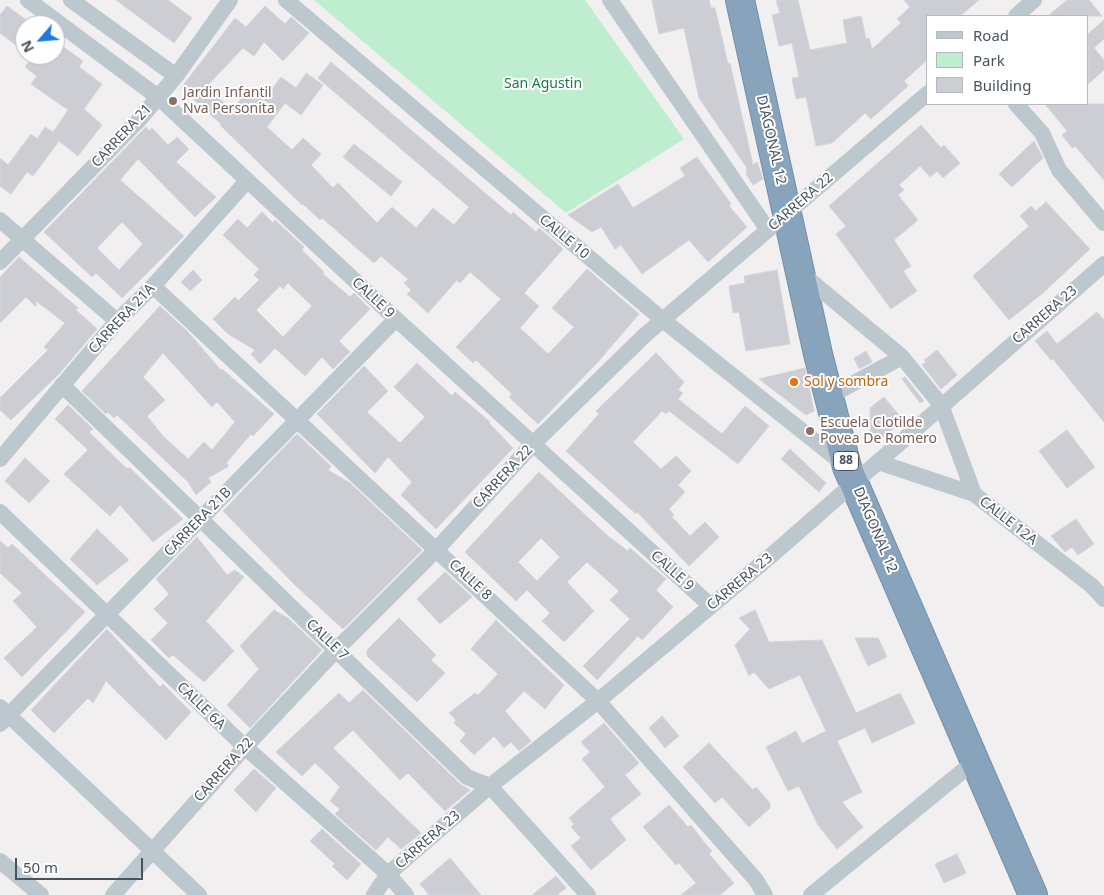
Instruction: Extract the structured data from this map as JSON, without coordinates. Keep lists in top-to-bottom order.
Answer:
{
  "streets": {
    "highway": ["DIAGONAL 12", "88"],
    "street": [
      "CARRERA 21",
      "CARRERA 22",
      "CALLE 10",
      "CALLE 9",
      "CARRERA 23",
      "CARRERA 21A",
      "CALLE 12A",
      "CARRERA 21B",
      "CALLE 8",
      "CALLE 7",
      "CALLE 6A"
    ]
  },
  "crossings": [
    ["CARRERA 21", "CALLE 9"],
    ["DIAGONAL 12", "CARRERA 22"],
    ["DIAGONAL 12", "CALLE 10"],
    ["DIAGONAL 12", "CARRERA 23"],
    ["DIAGONAL 12", "CALLE 12A"],
    ["CARRERA 22", "CALLE 10"],
    ["CARRERA 22", "CALLE 9"],
    ["CARRERA 22", "CALLE 8"],
    ["CARRERA 22", "CALLE 7"],
    ["CARRERA 22", "CALLE 6A"],
    ["CALLE 10", "CARRERA 23"],
    ["CALLE 9", "CARRERA 23"],
    ["CALLE 9", "CARRERA 21A"],
    ["CALLE 9", "CARRERA 21B"],
    ["CARRERA 23", "CALLE 12A"],
    ["CARRERA 23", "CALLE 8"],
    ["CARRERA 23", "CALLE 7"],
    ["CARRERA 23", "CALLE 6A"],
    ["CARRERA 21A", "CALLE 8"],
    ["CARRERA 21A", "CALLE 7"],
    ["CARRERA 21B", "CALLE 8"],
    ["CARRERA 21B", "CALLE 7"],
    ["CARRERA 21B", "CALLE 6A"]
  ],
  "parks": ["San Agustin"],
  "places": ["Jardin Infantil Nva Personita", "Sol y sombra", "Escuela Clotilde Povea De Romero"],
  "legend": ["Road", "Park", "Building"],
  "scale_bar": "50 m",
  "north": "bottom left"
}
